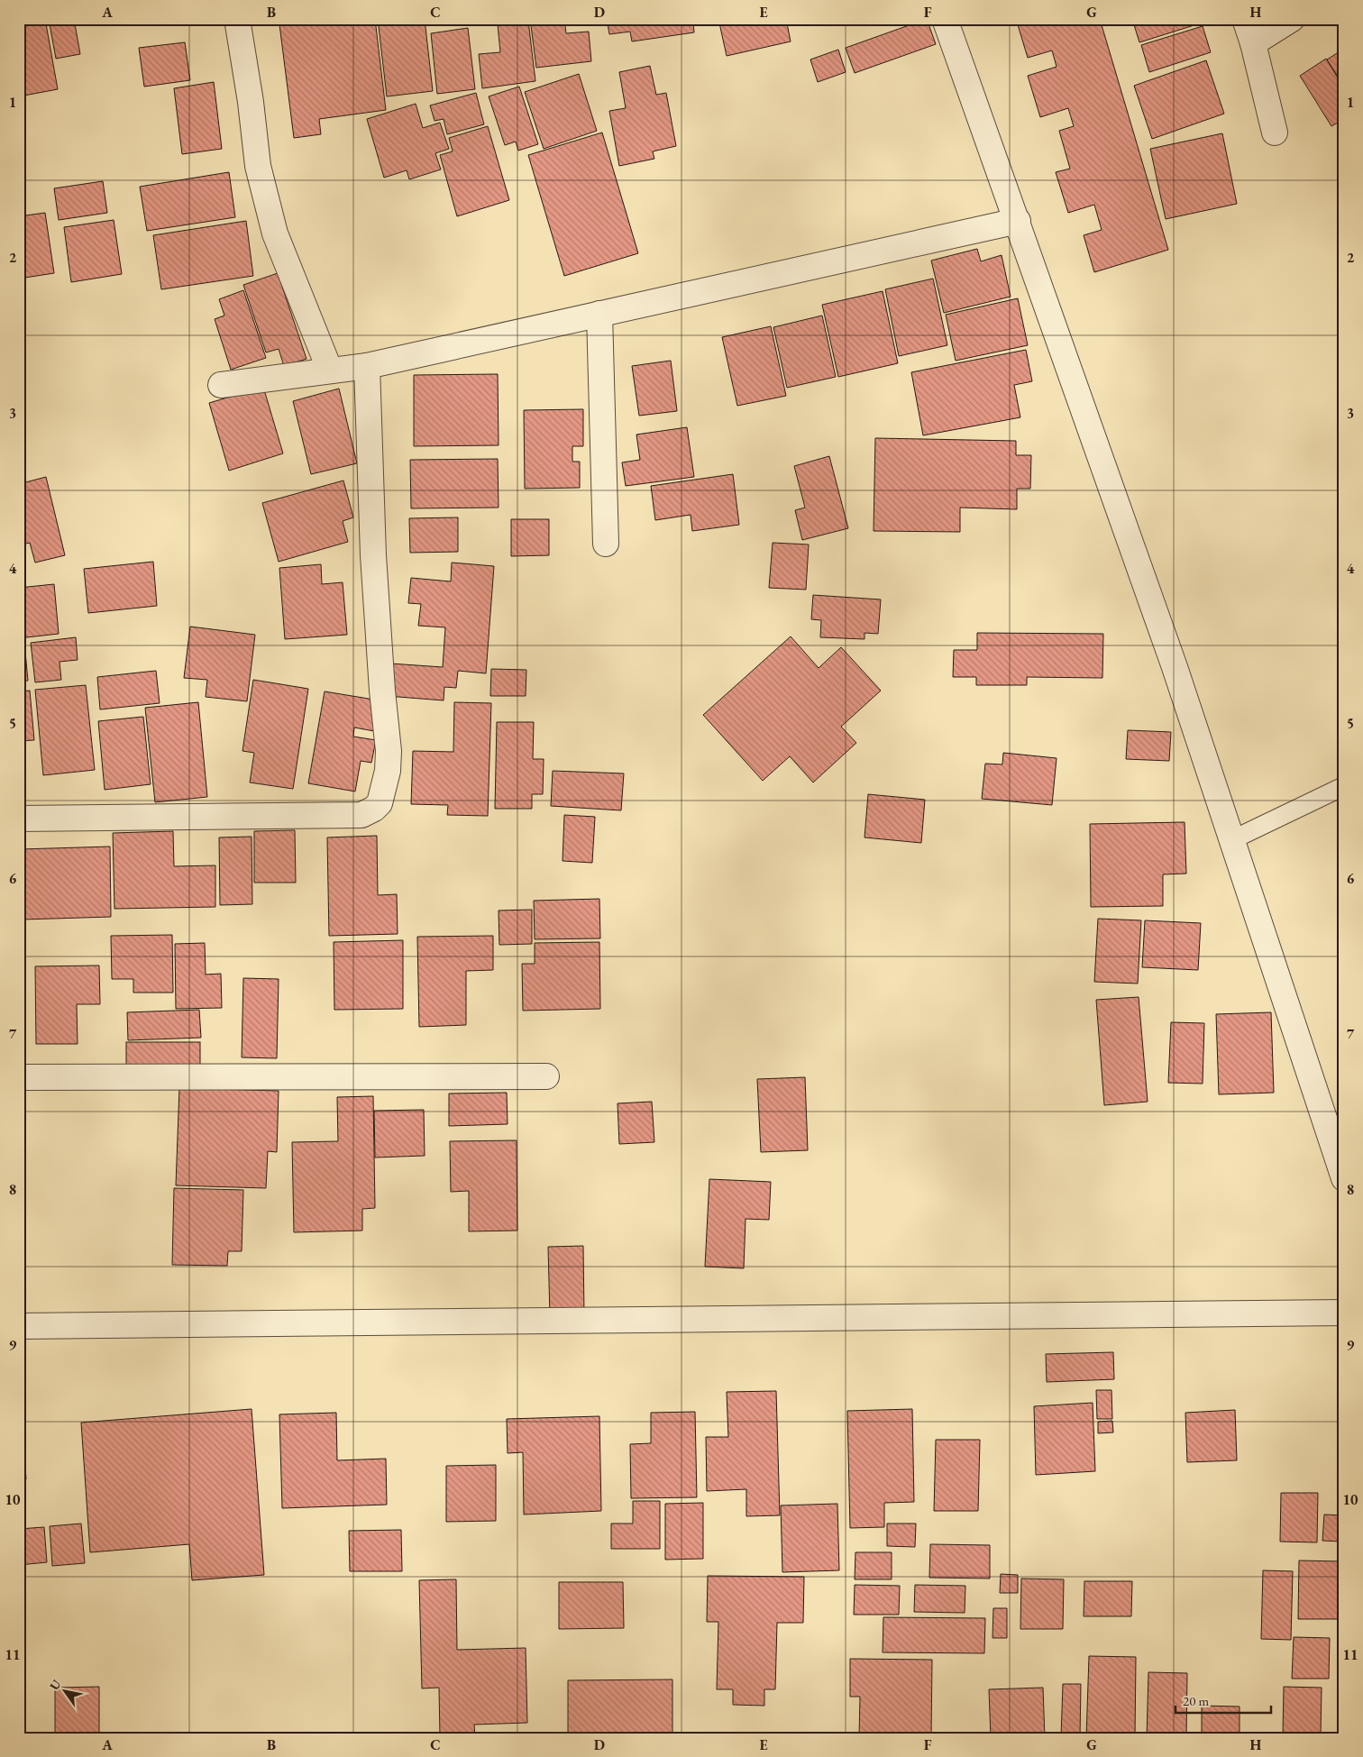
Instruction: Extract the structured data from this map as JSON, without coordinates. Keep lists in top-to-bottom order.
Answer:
{
  "scale_bar": "20 m",
  "north": "top left",
  "grid": {
    "columns": [
      "A",
      "B",
      "C",
      "D",
      "E",
      "F",
      "G",
      "H"
    ],
    "rows": [
      "1",
      "2",
      "3",
      "4",
      "5",
      "6",
      "7",
      "8",
      "9",
      "10",
      "11"
    ]
  }
}
